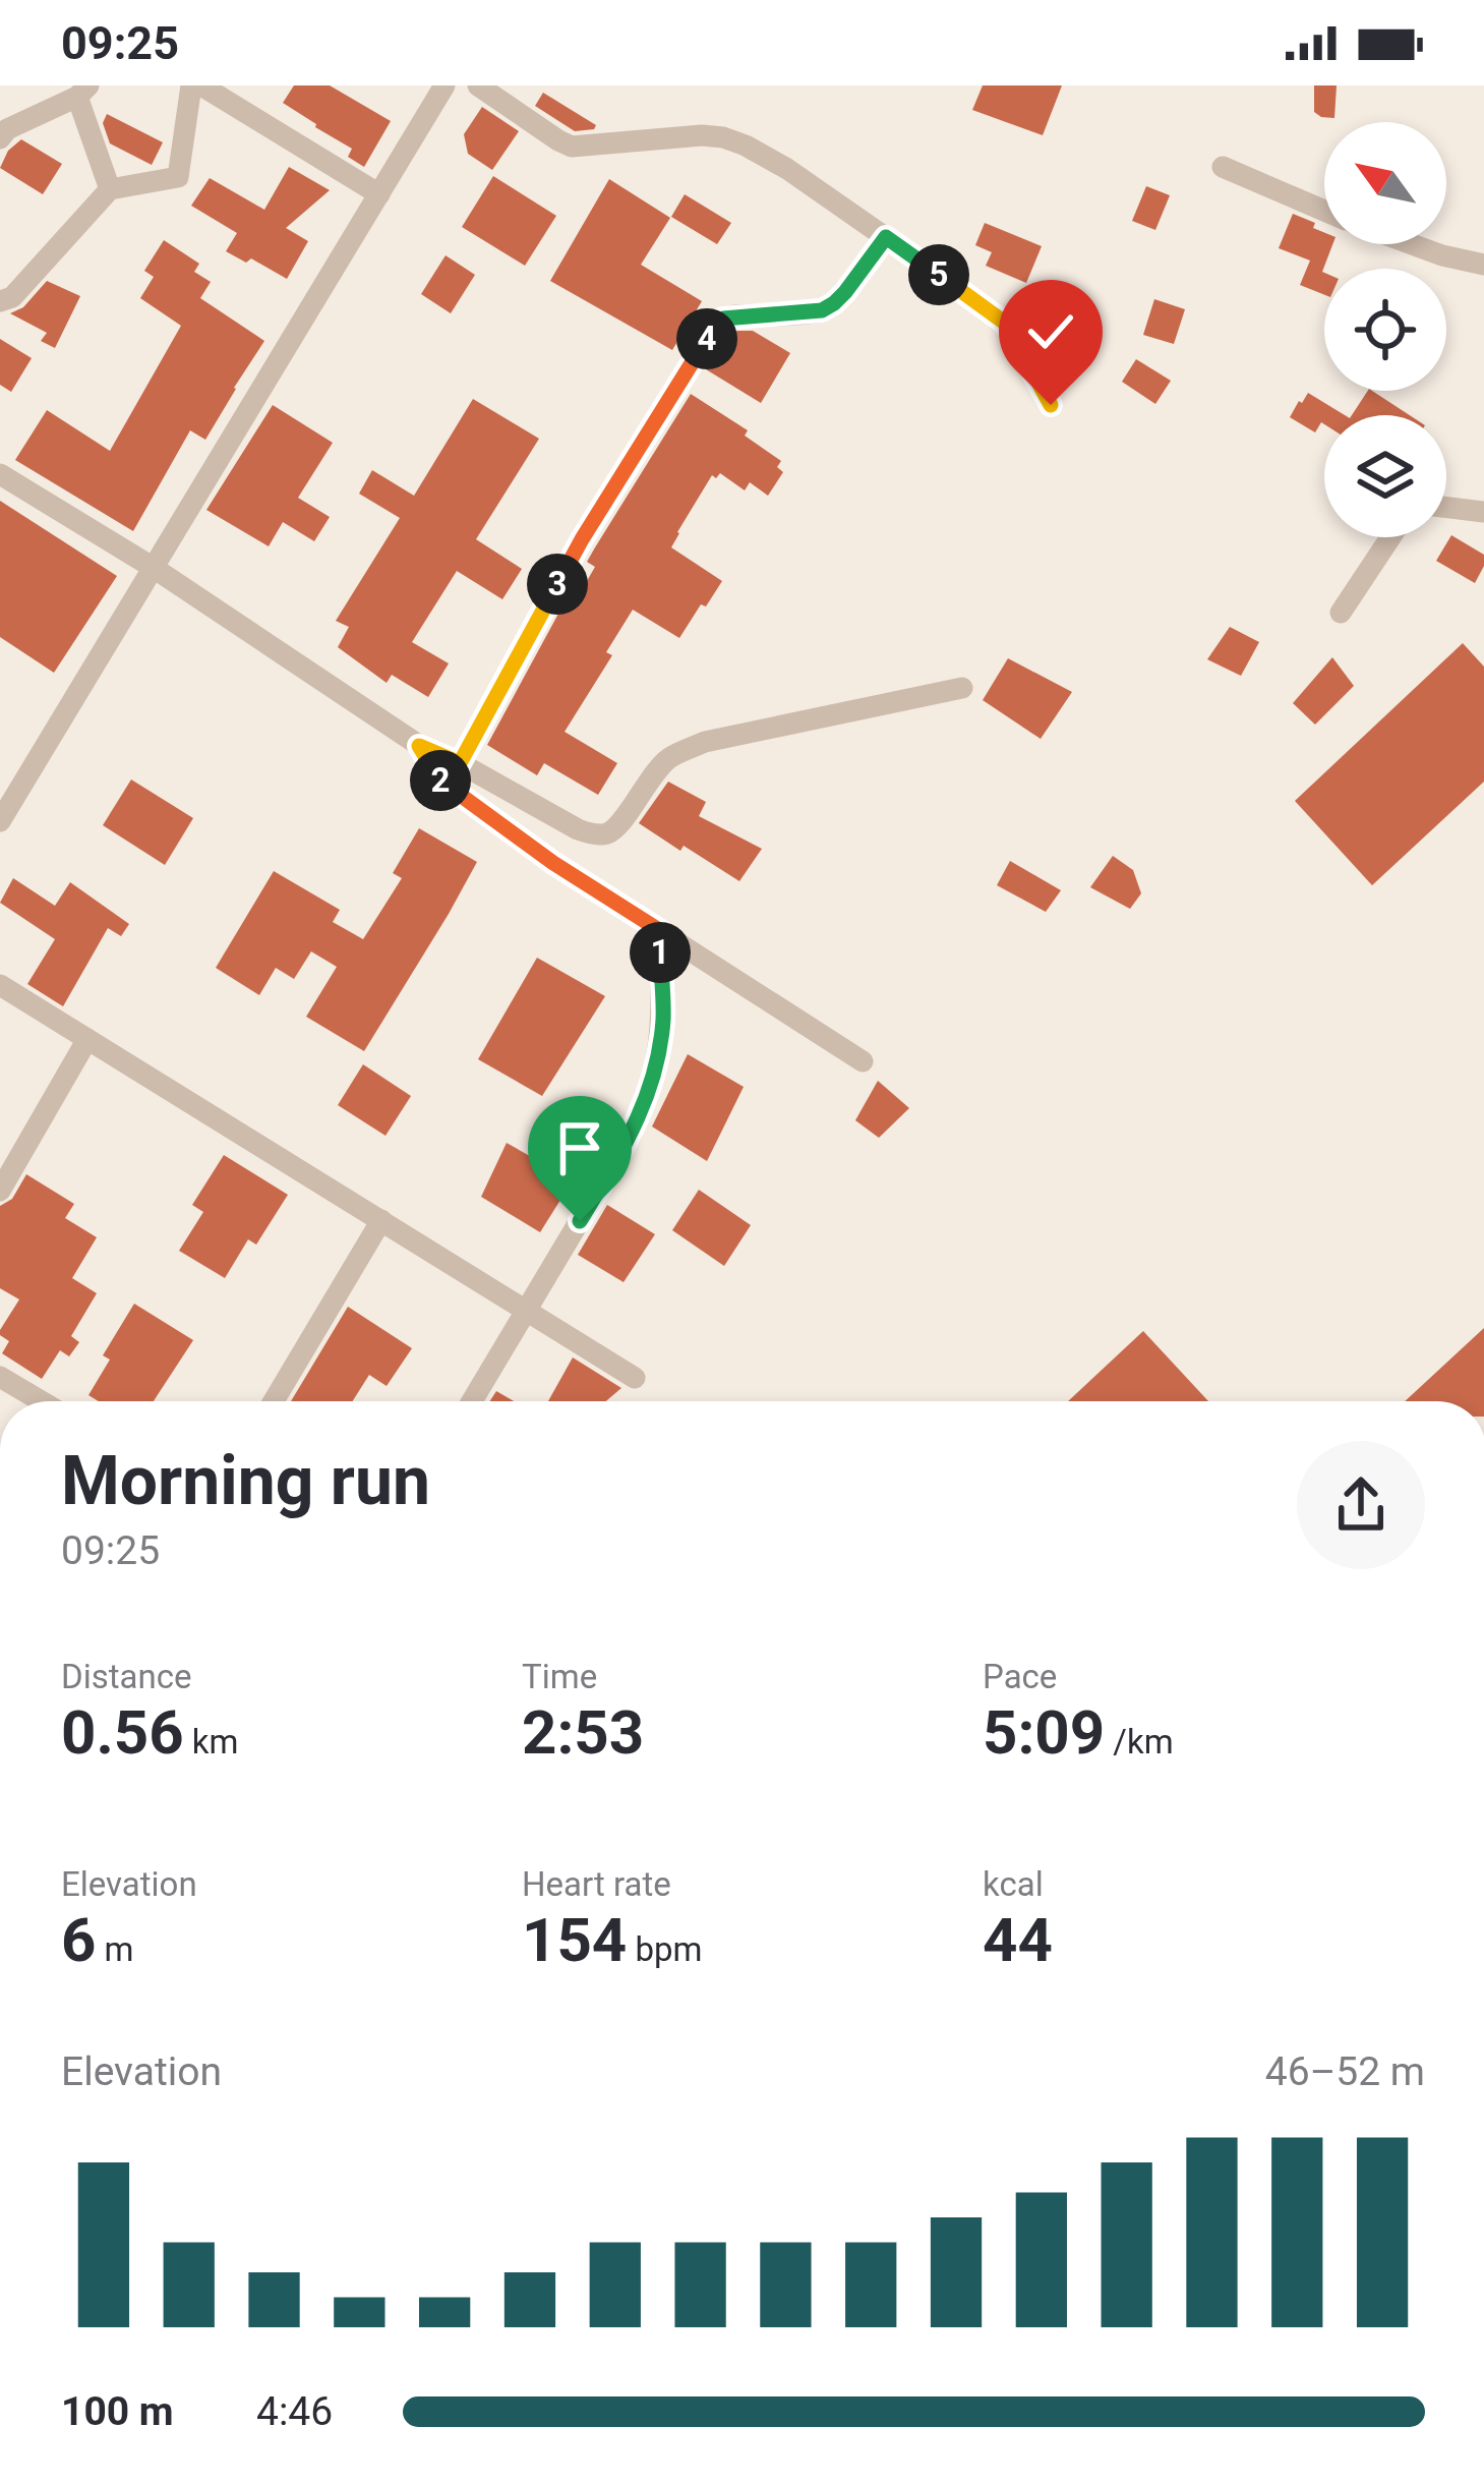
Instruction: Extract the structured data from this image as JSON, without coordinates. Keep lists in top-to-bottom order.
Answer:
{
  "north": "top left",
  "page": {
    "status": "09:25",
    "pins": [
      "5",
      "4",
      "3",
      "2",
      "1"
    ],
    "heading": ["Morning run", "09:25"],
    "stats": [
      ["Distance", "0.56 km"],
      ["Time", "2:53"],
      ["Pace", "5:09 /km"],
      ["Elevation", "6 m"],
      ["Heart rate", "154 bpm"],
      ["kcal", "44"]
    ],
    "chart": ["Elevation", "46–52 m"],
    "list": [
      {
        "name": "100 m",
        "note": "4:46"
      }
    ]
  }
}
